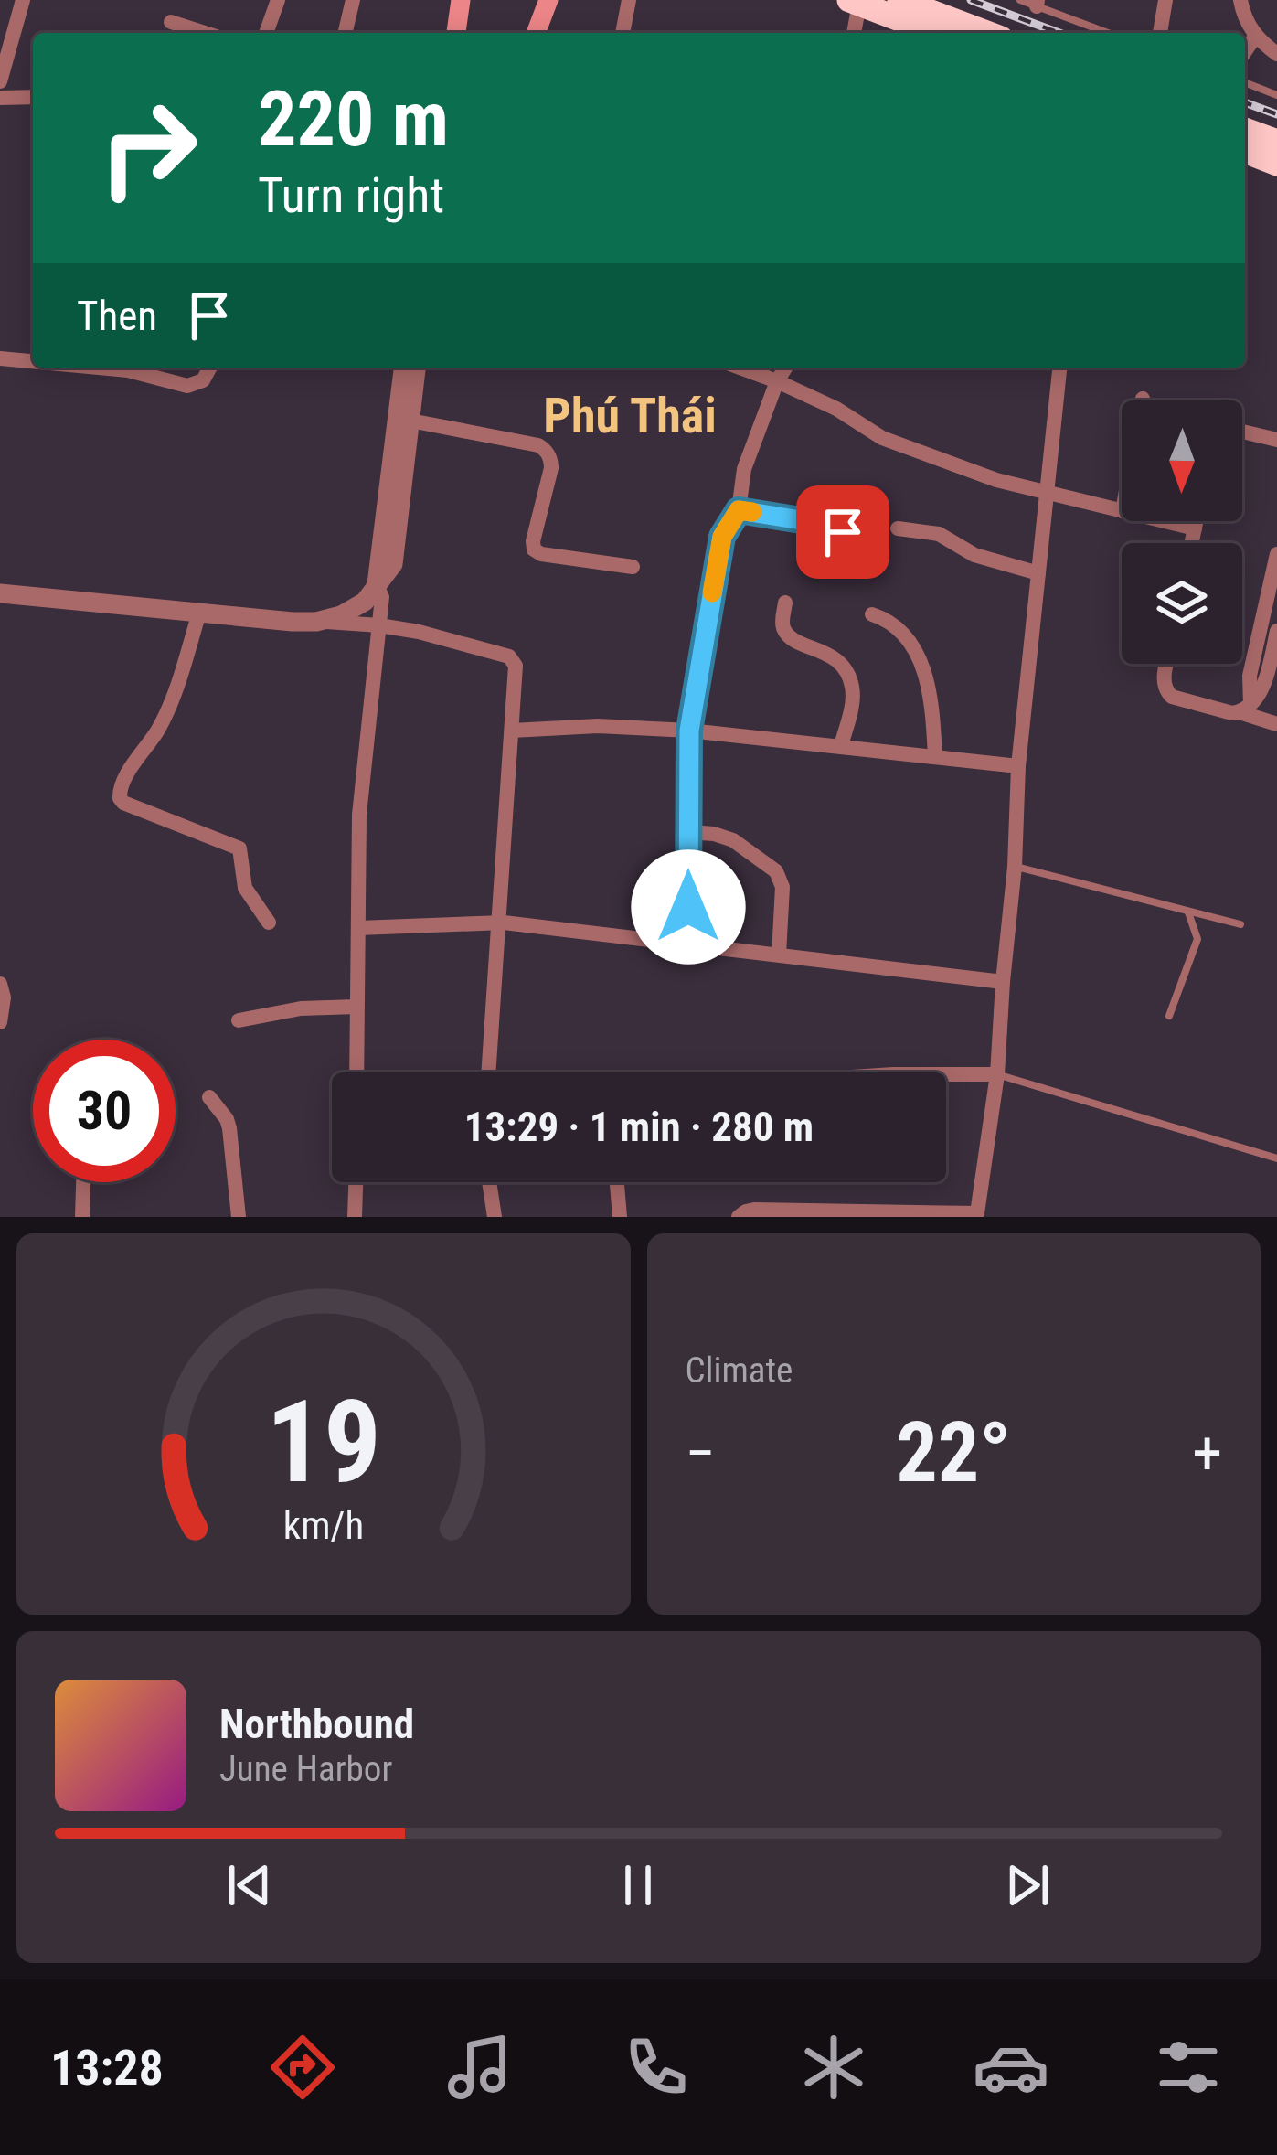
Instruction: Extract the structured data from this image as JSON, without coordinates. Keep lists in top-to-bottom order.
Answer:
{
  "districts": ["Phú Thái"],
  "north": "bottom",
  "page": {
    "turn": ["220 m", "Turn right"],
    "then": "Then",
    "limit": "30",
    "trip": "13:29 · 1 min · 280 m",
    "tile": "Climate",
    "heat": ["−", "22°", "+"],
    "song": ["Northbound", "June Harbor"],
    "tabs": "13:28",
    "gauge": ["19", "km/h"]
  }
}
